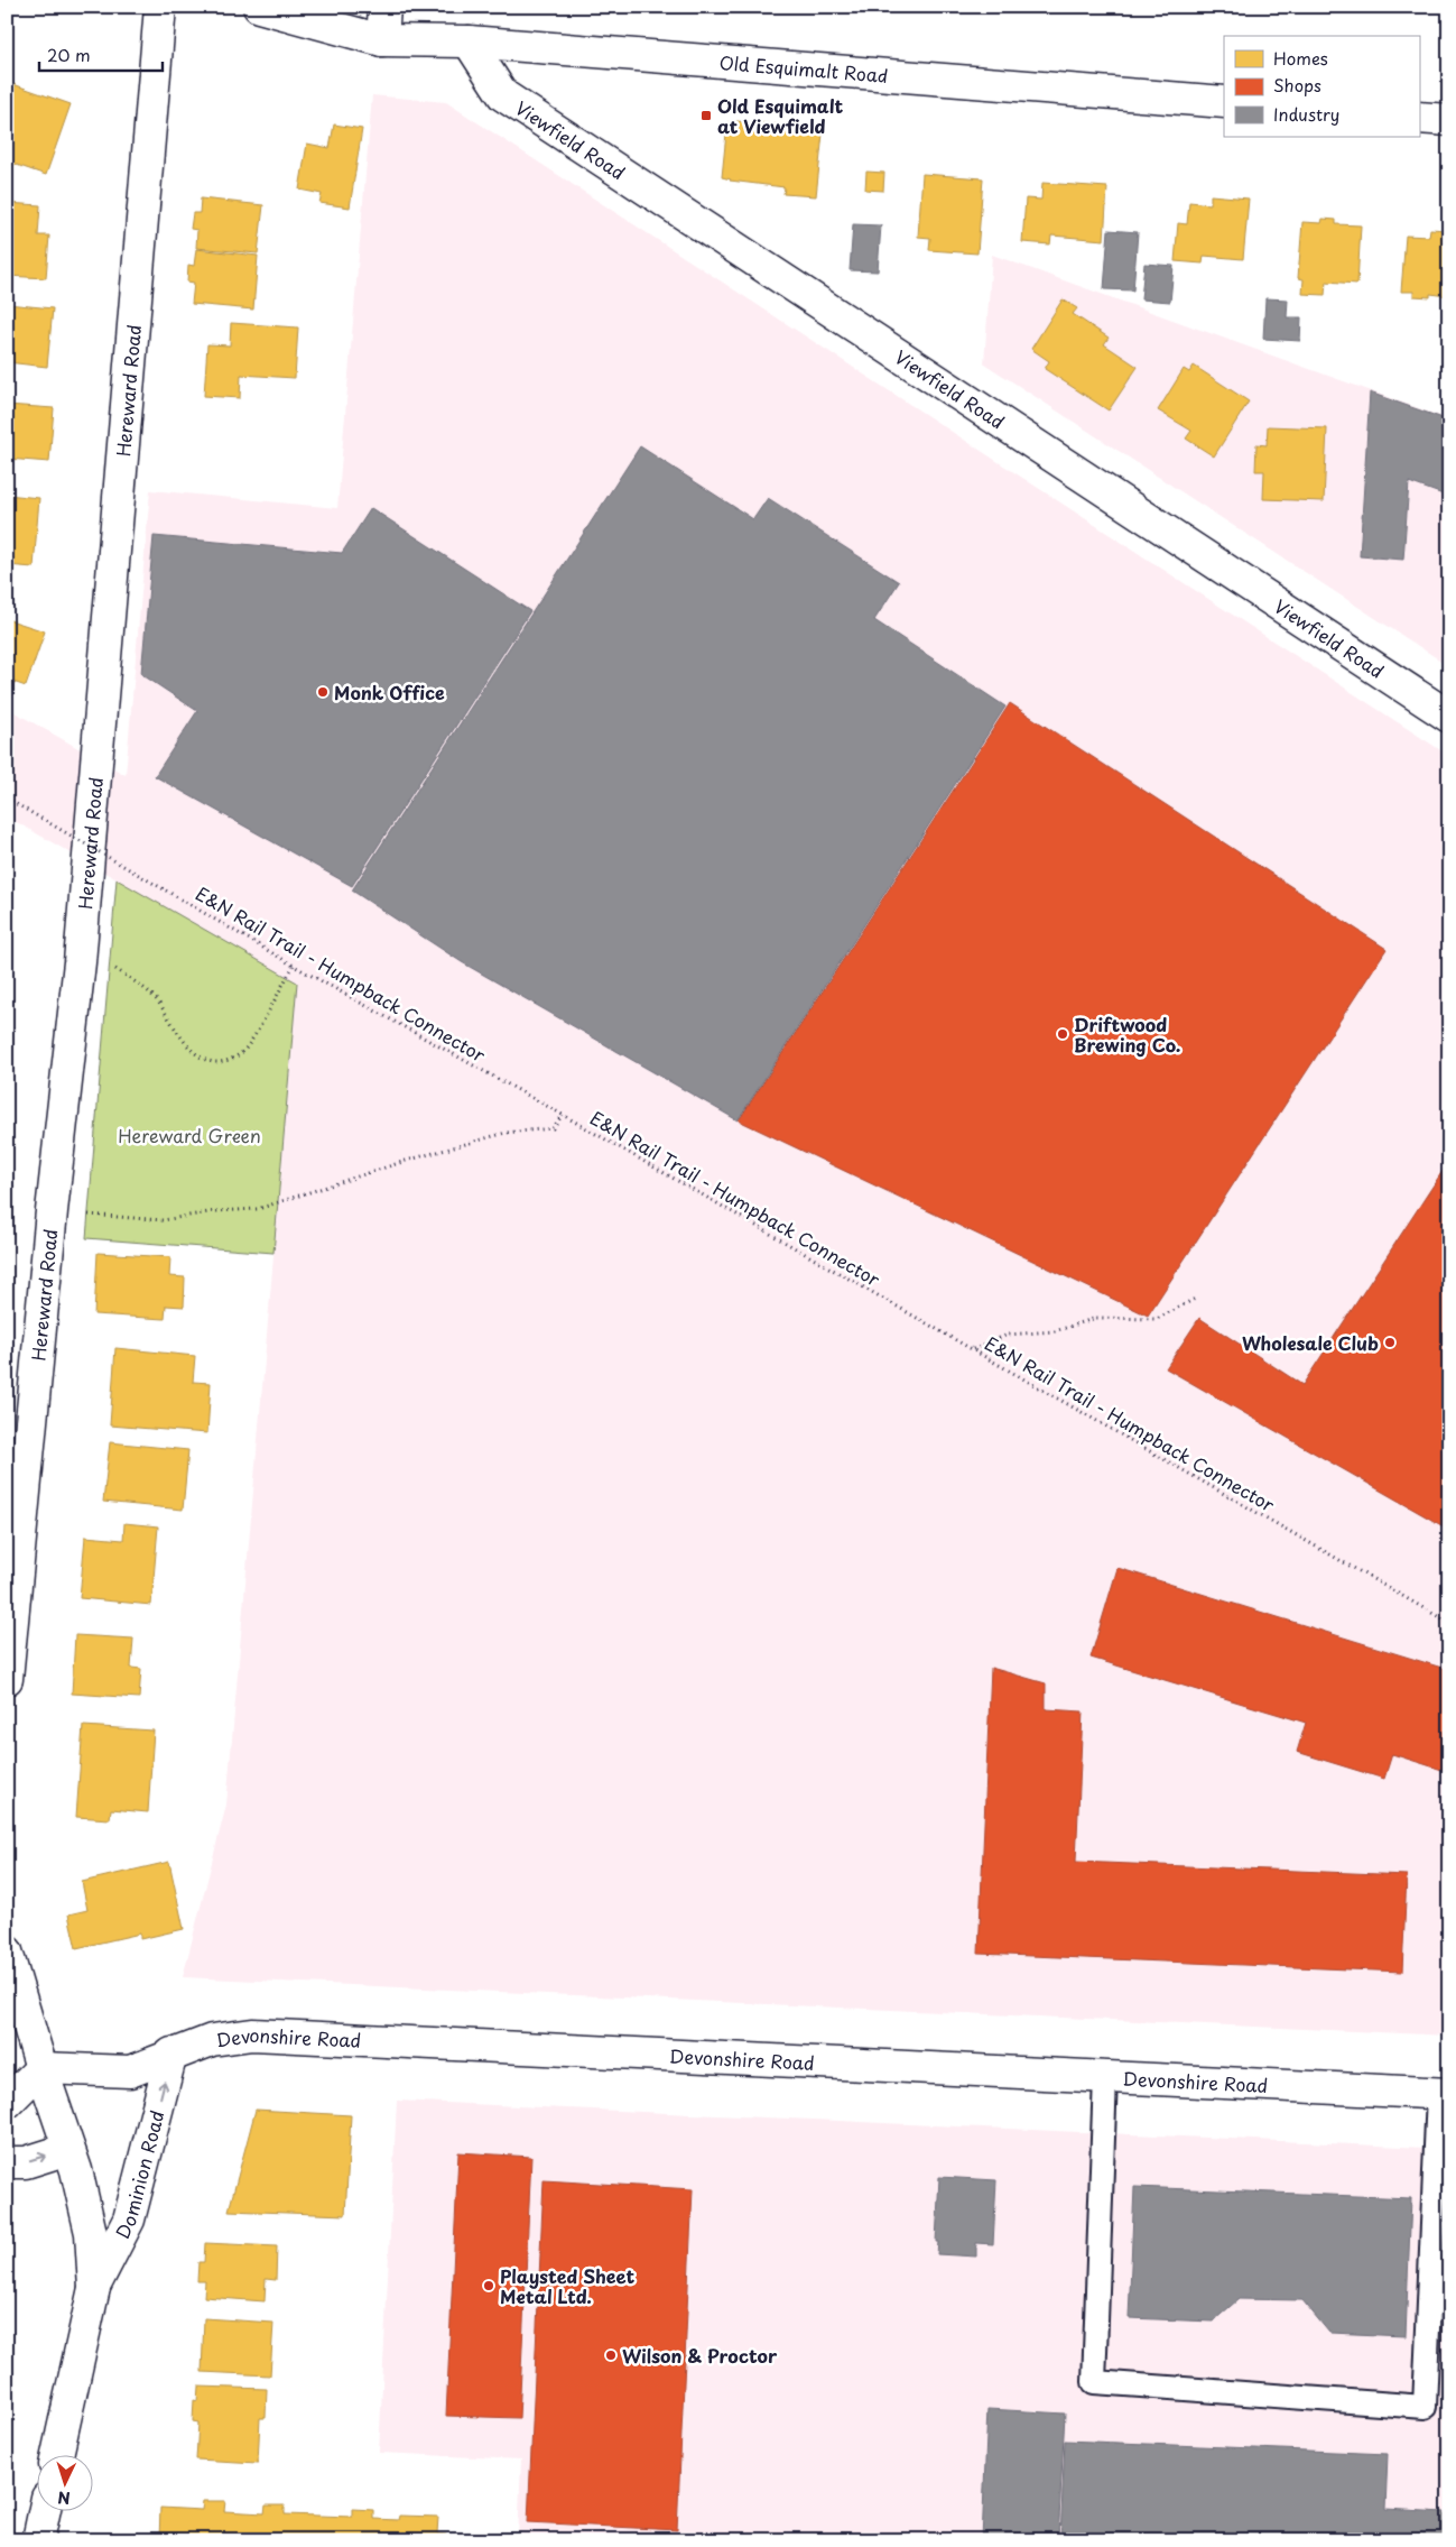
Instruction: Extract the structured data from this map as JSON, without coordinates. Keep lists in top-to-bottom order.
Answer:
{
  "streets": {
    "street": [
      "Old Esquimalt Road",
      "Viewfield Road",
      "Hereward Road",
      "Devonshire Road",
      "Dominion Road"
    ],
    "path": ["E&N Rail Trail - Humpback Connector"]
  },
  "crossings": [
    ["Old Esquimalt Road", "Viewfield Road"],
    ["Devonshire Road", "Dominion Road"]
  ],
  "one_way": ["Dominion Road"],
  "parks": ["Hereward Green"],
  "places": {
    "transit": ["Old Esquimalt at Viewfield"],
    "other": [
      "Monk Office",
      "Driftwood Brewing Co.",
      "Wholesale Club",
      "Playsted Sheet Metal Ltd.",
      "Wilson & Proctor"
    ]
  },
  "legend": ["Homes", "Shops", "Industry"],
  "scale_bar": "20 m",
  "north": "bottom"
}
